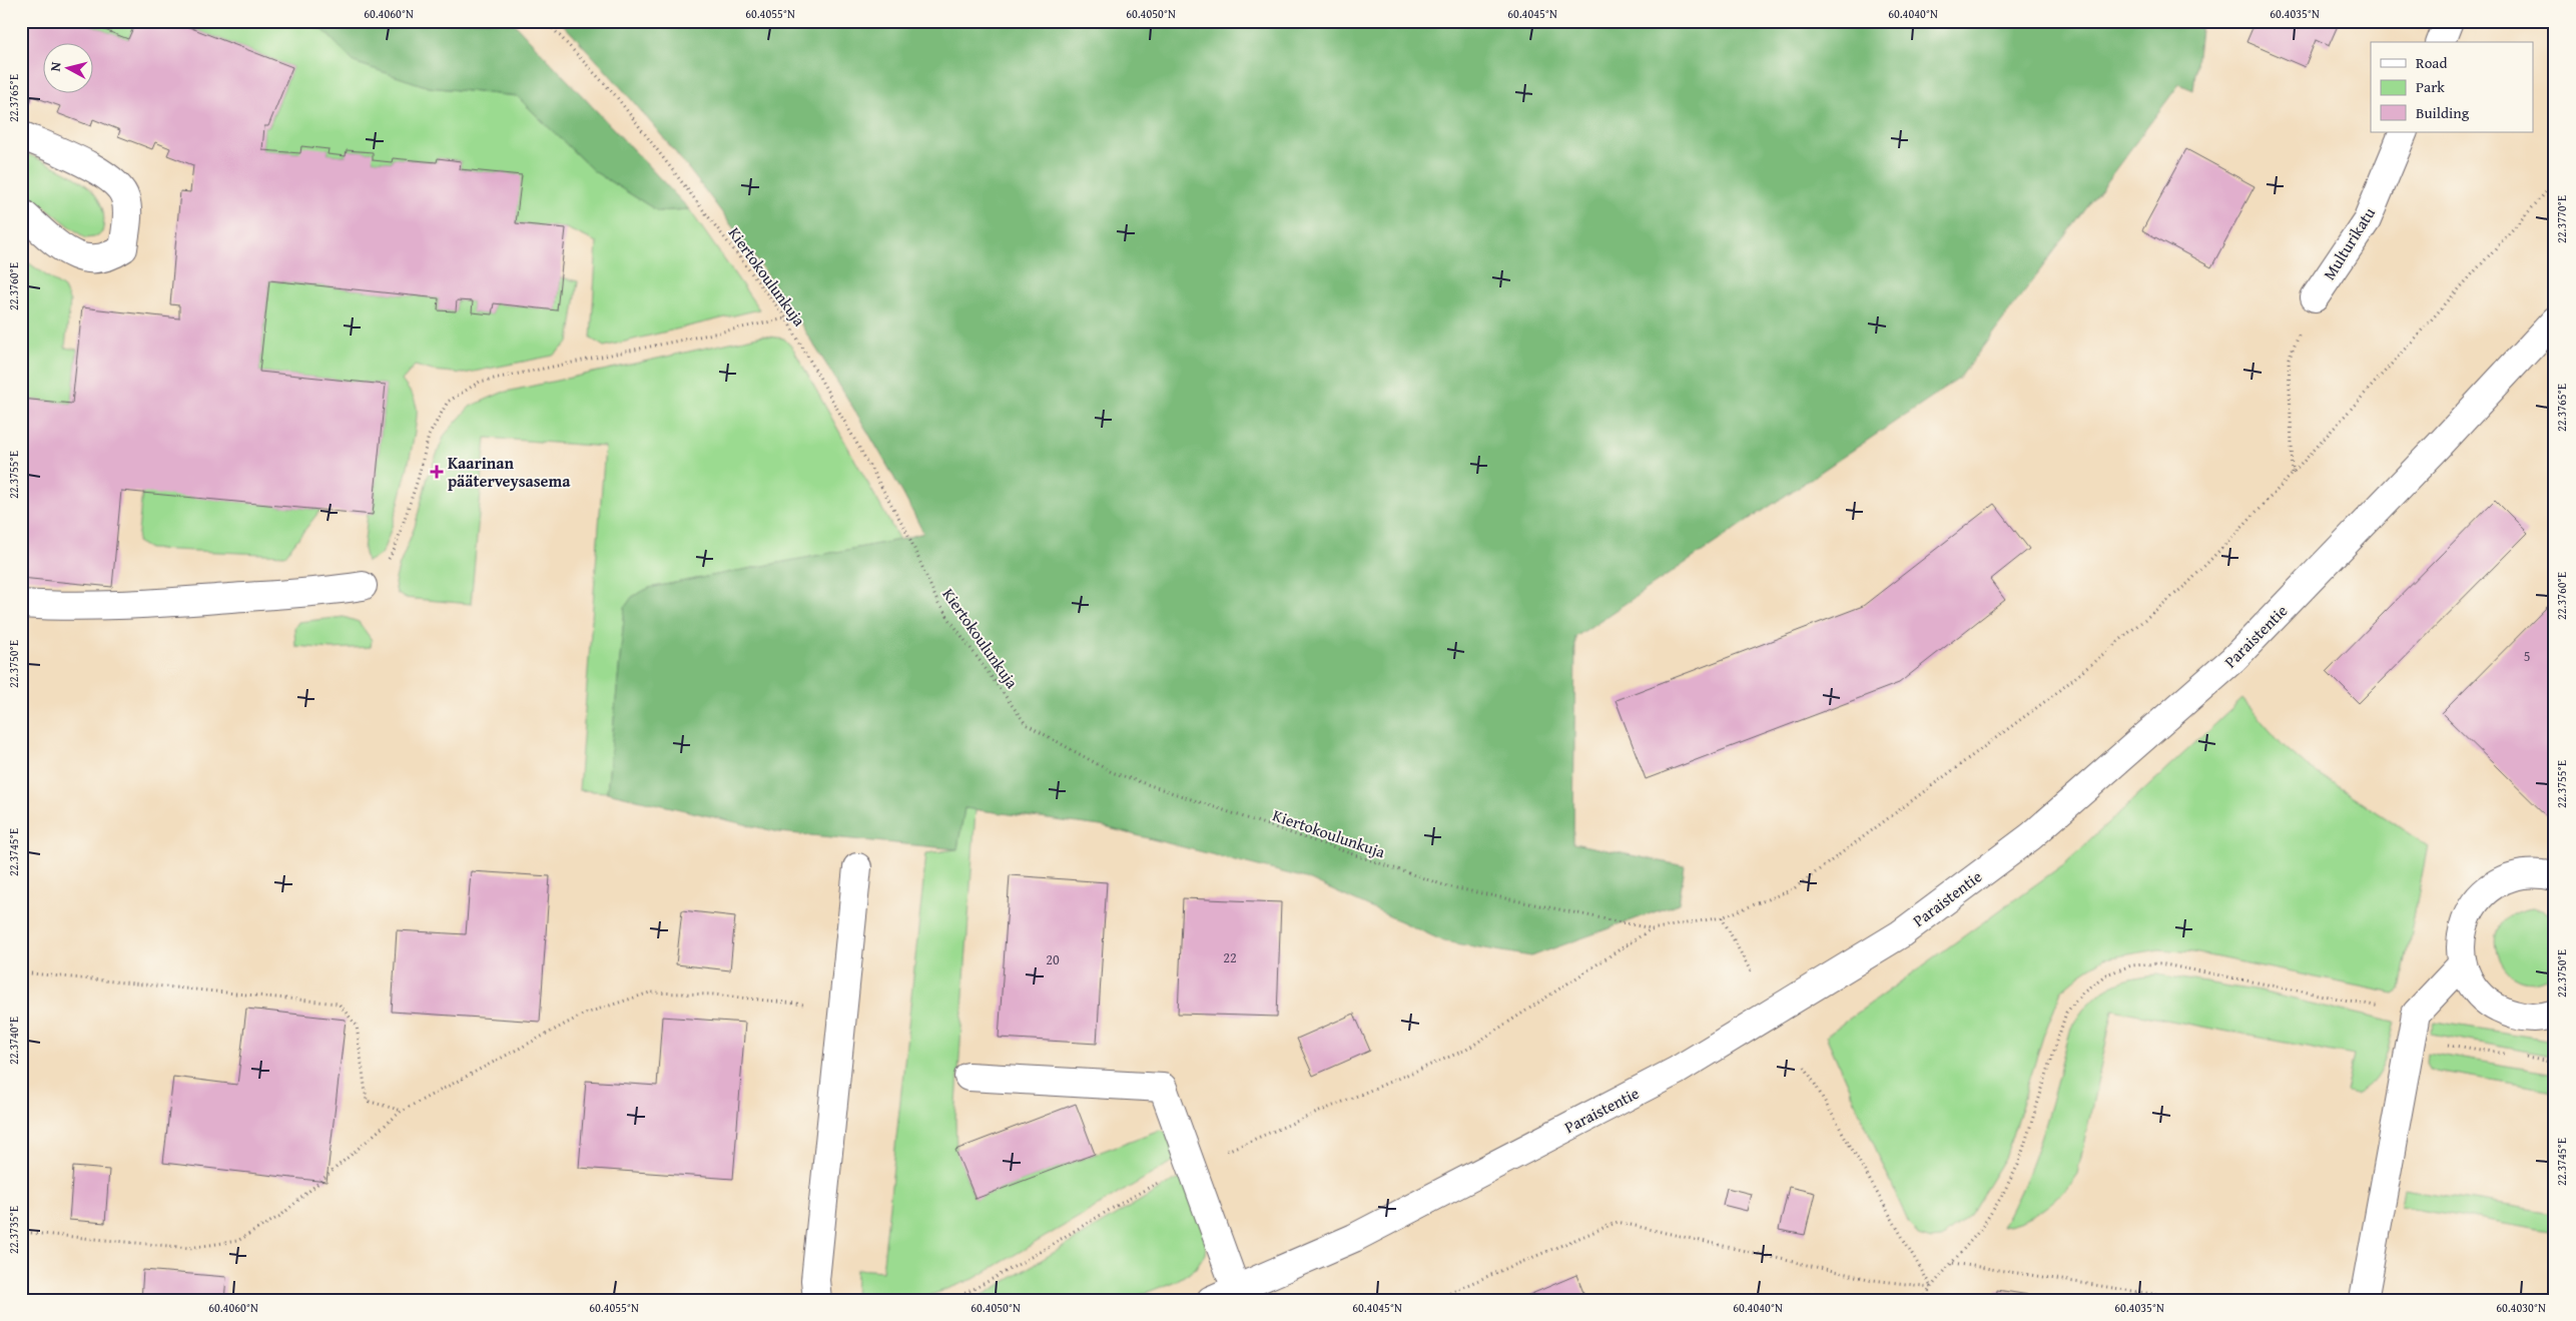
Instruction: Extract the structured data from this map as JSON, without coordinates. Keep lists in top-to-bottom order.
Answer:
{
  "streets": {
    "main road": ["Multurikatu", "Paraistentie"],
    "path": ["Kiertokoulunkuja"]
  },
  "places": {
    "health": ["Kaarinan pääterveysasema"]
  },
  "house_numbers": ["5", "22", "20"],
  "legend": ["Road", "Park", "Building"],
  "north": "left",
  "coordinates": [
    "60.4060°N",
    "60.4055°N",
    "60.4050°N",
    "60.4045°N",
    "60.4040°N",
    "60.4035°N",
    "22.3765°E",
    "22.3770°E",
    "22.3760°E",
    "22.3755°E",
    "22.3750°E",
    "22.3745°E",
    "22.3740°E",
    "22.3735°E",
    "60.4030°N"
  ]
}
